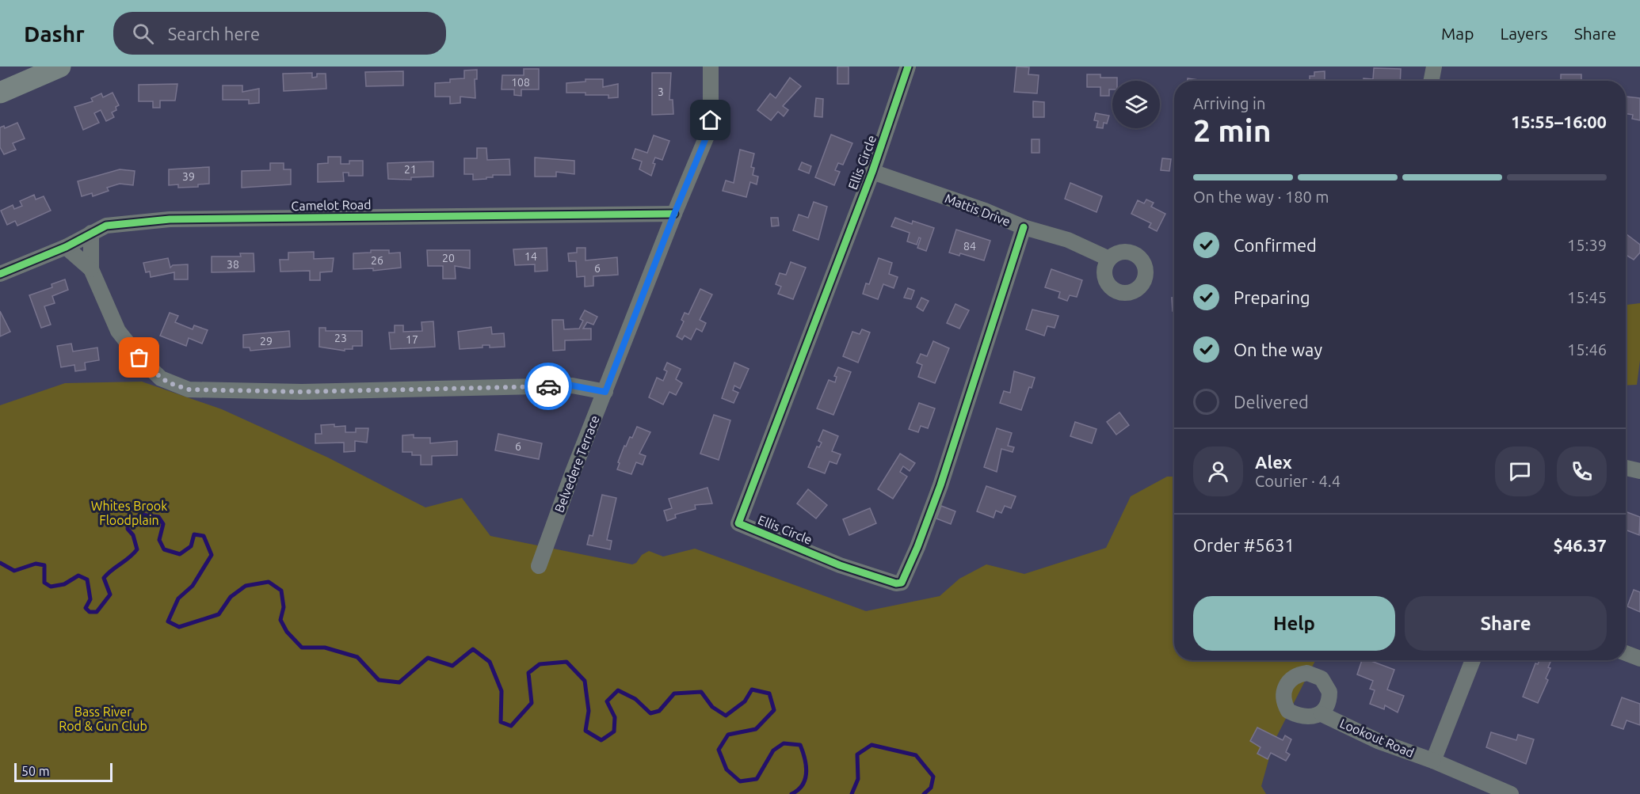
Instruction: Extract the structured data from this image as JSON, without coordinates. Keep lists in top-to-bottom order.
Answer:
{
  "streets": {
    "street": [
      "Ellis Circle",
      "Camelot Road",
      "Mattis Drive",
      "Belvedere Terrace",
      "Lookout Road"
    ]
  },
  "crossings": [
    ["Ellis Circle", "Mattis Drive"],
    ["Camelot Road", "Belvedere Terrace"]
  ],
  "parks": ["Whites Brook Floodplain", "Bass River Rod & Gun Club"],
  "house_numbers": [
    "108",
    "3",
    "21",
    "39",
    "84",
    "14",
    "20",
    "26",
    "38",
    "6",
    "23",
    "17",
    "29",
    "6"
  ],
  "scale_bar": "50 m",
  "page": {
    "header": "Dashr",
    "search": "Search here",
    "nav": ["Map", "Layers", "Share"],
    "heading": ["2 min", "Arriving in", "15:55–16:00"],
    "panel": [
      "Alex",
      "Courier · 4.4",
      "Order #5631",
      "$46.37"
    ],
    "bar": "On the way · 180 m",
    "list": [
      ["Confirmed", "15:39"],
      ["Preparing", "15:45"],
      ["On the way", "15:46"],
      "Delivered"
    ],
    "buttons": ["Help", "Share"],
    "scale": "50 m"
  }
}
